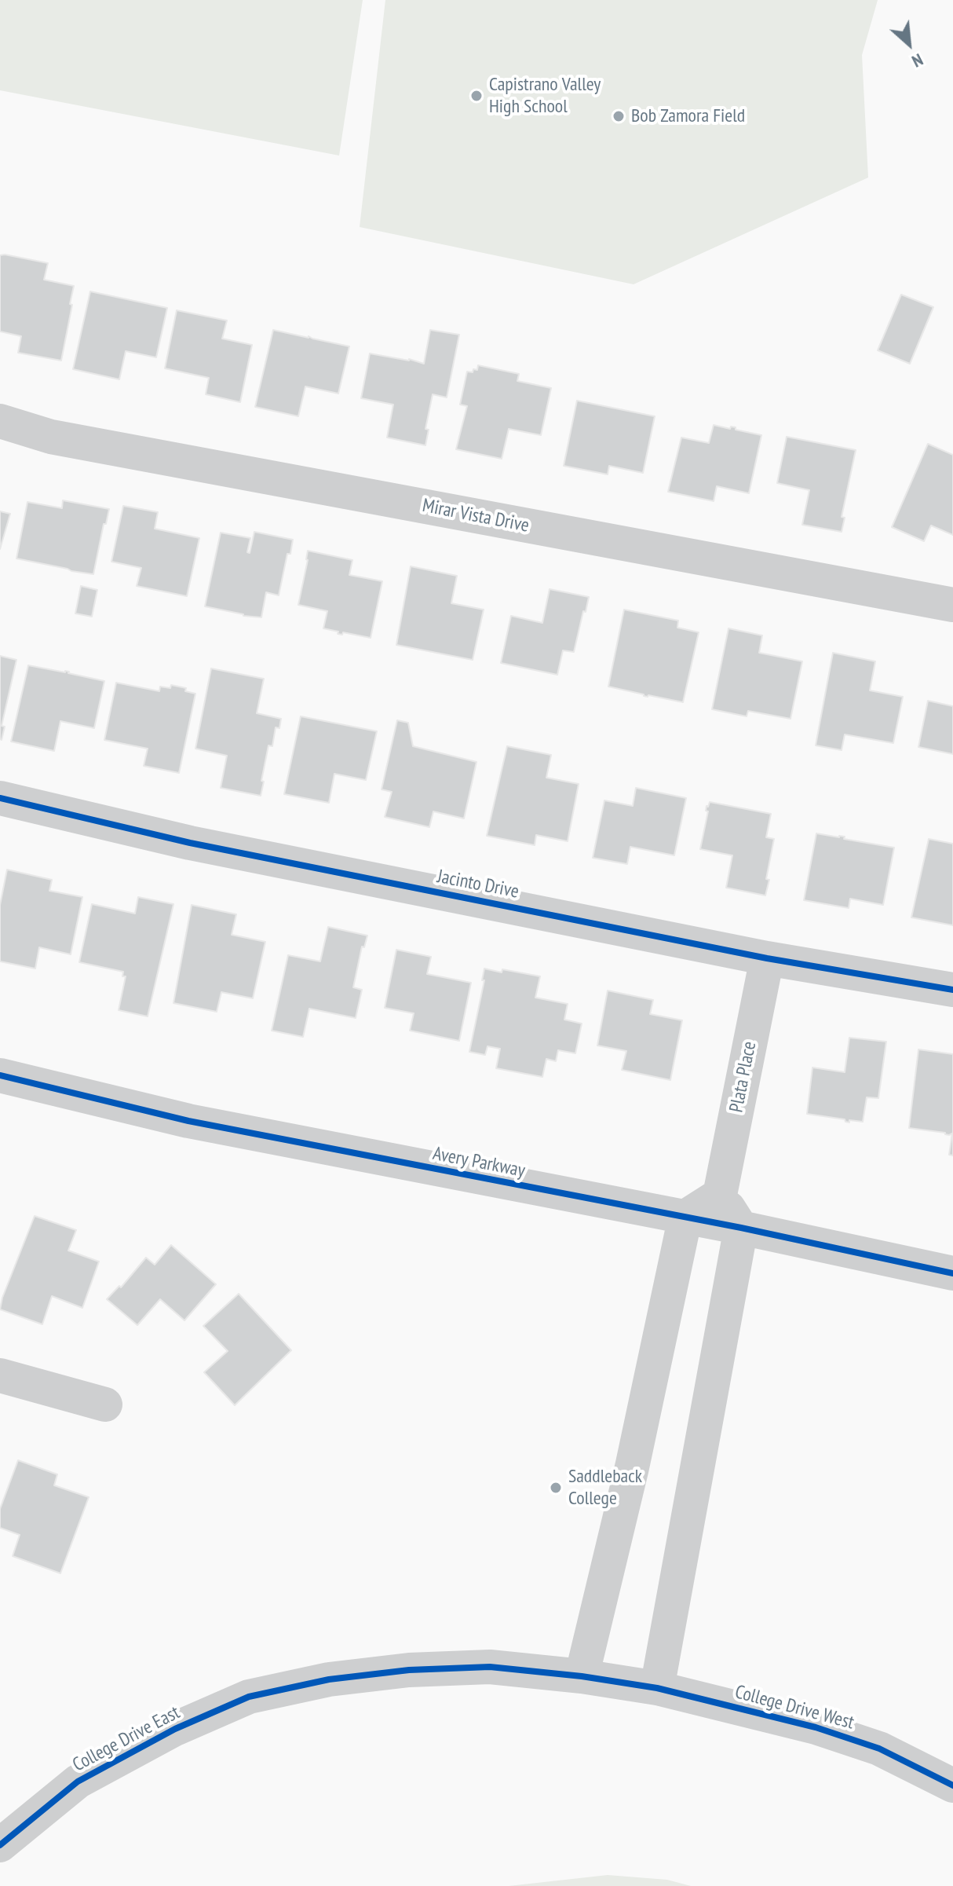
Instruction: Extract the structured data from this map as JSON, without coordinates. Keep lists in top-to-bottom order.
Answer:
{
  "streets": {
    "street": [
      "Mirar Vista Drive",
      "Jacinto Drive",
      "Plata Place",
      "Avery Parkway",
      "College Drive West",
      "College Drive East"
    ]
  },
  "crossings": [
    ["Jacinto Drive", "Plata Place"],
    ["College Drive West", "College Drive East"]
  ],
  "places": ["Capistrano Valley High School", "Bob Zamora Field", "Saddleback College"],
  "north": "bottom right"
}
